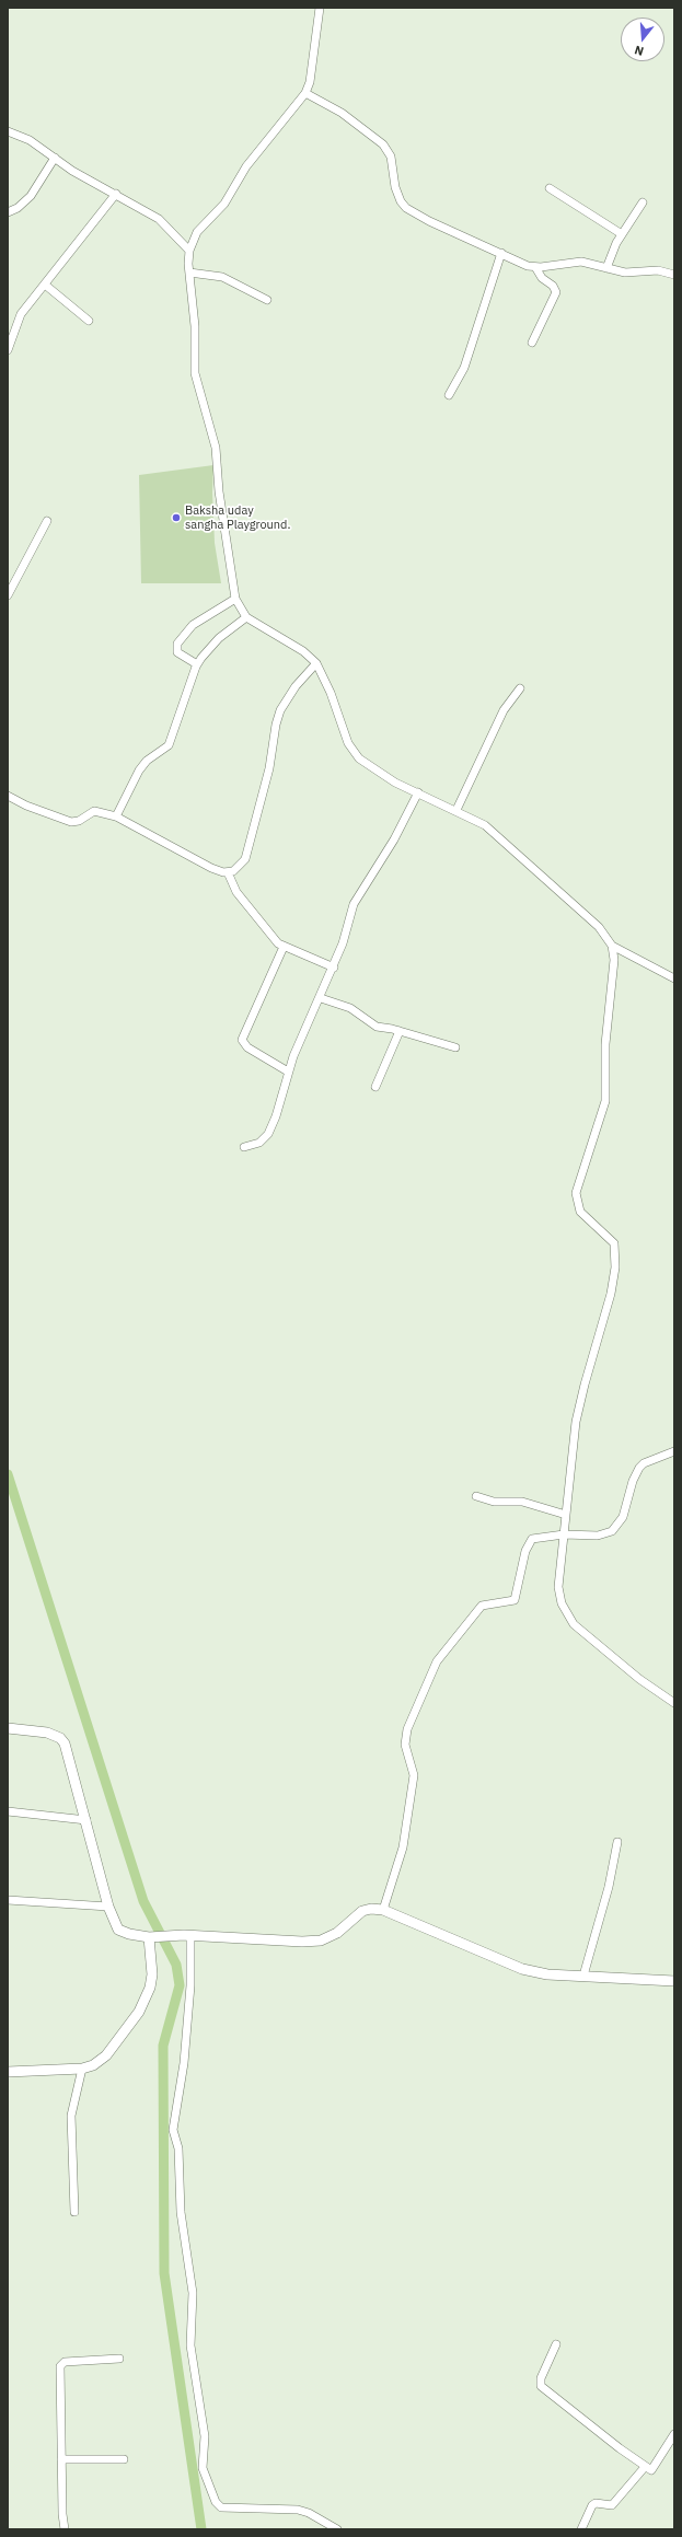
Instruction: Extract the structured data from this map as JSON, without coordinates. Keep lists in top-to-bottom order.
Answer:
{
  "places": ["Baksha uday sangha Playground."],
  "north": "bottom"
}
